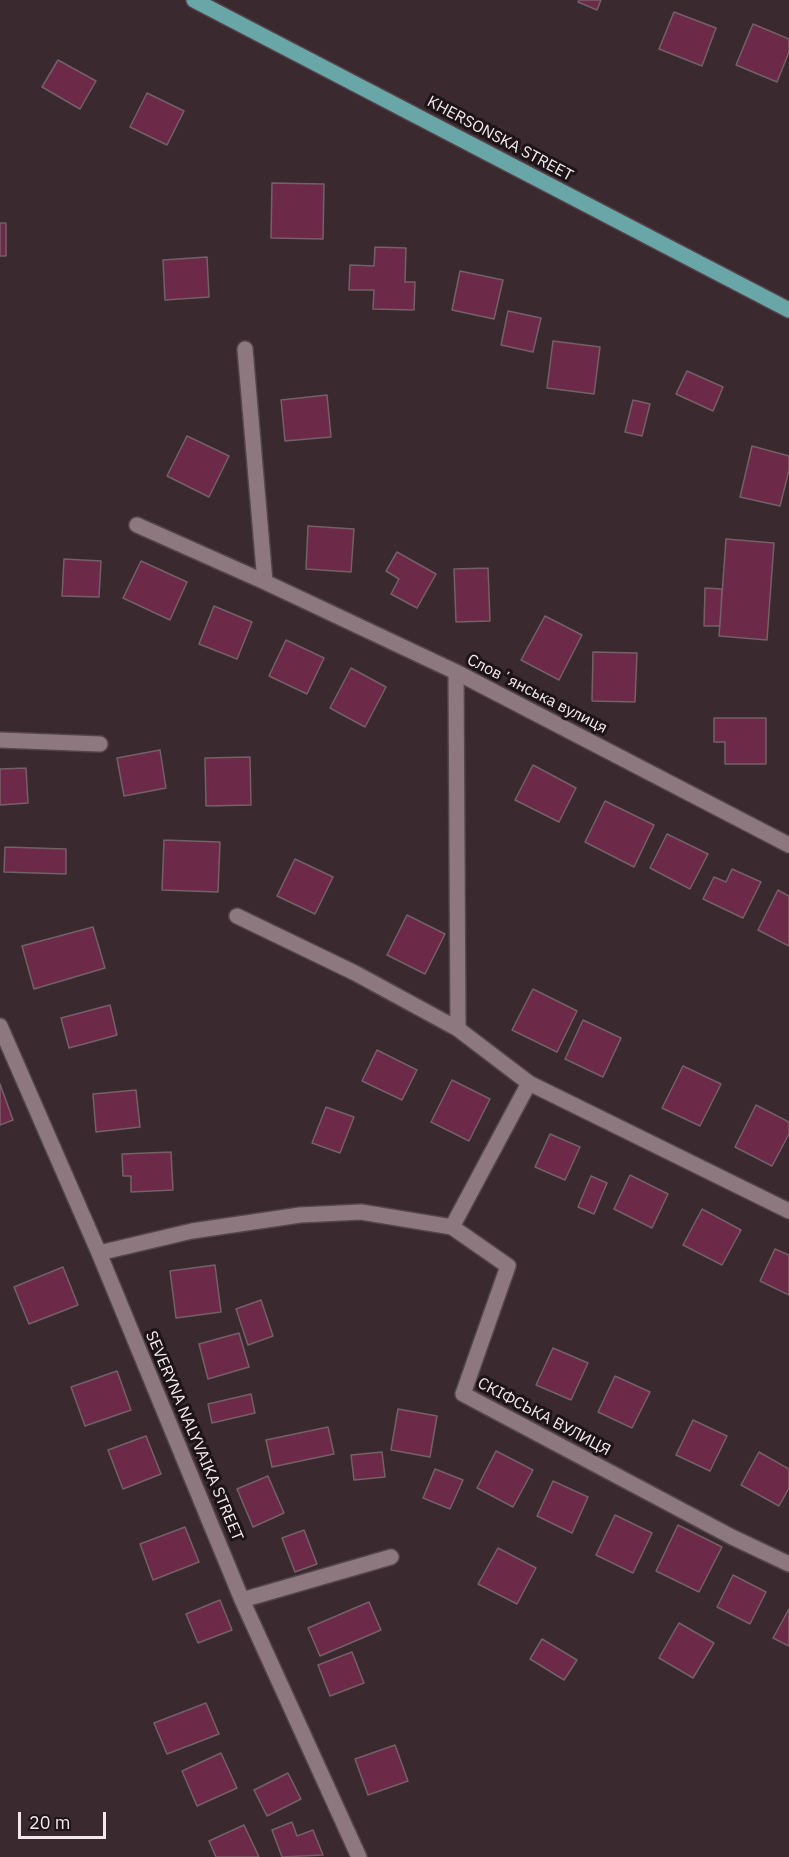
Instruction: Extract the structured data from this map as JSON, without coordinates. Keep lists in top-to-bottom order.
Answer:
{
  "streets": {
    "main road": ["KHERSONSKA STREET"],
    "street": ["Словʼянська вулиця", "СКІФСЬКА ВУЛИЦЯ", "SEVERYNA NALYVAIKA STREET"]
  },
  "crossings": [
    ["СКІФСЬКА ВУЛИЦЯ", "SEVERYNA NALYVAIKA STREET"]
  ],
  "scale_bar": "20 m"
}
